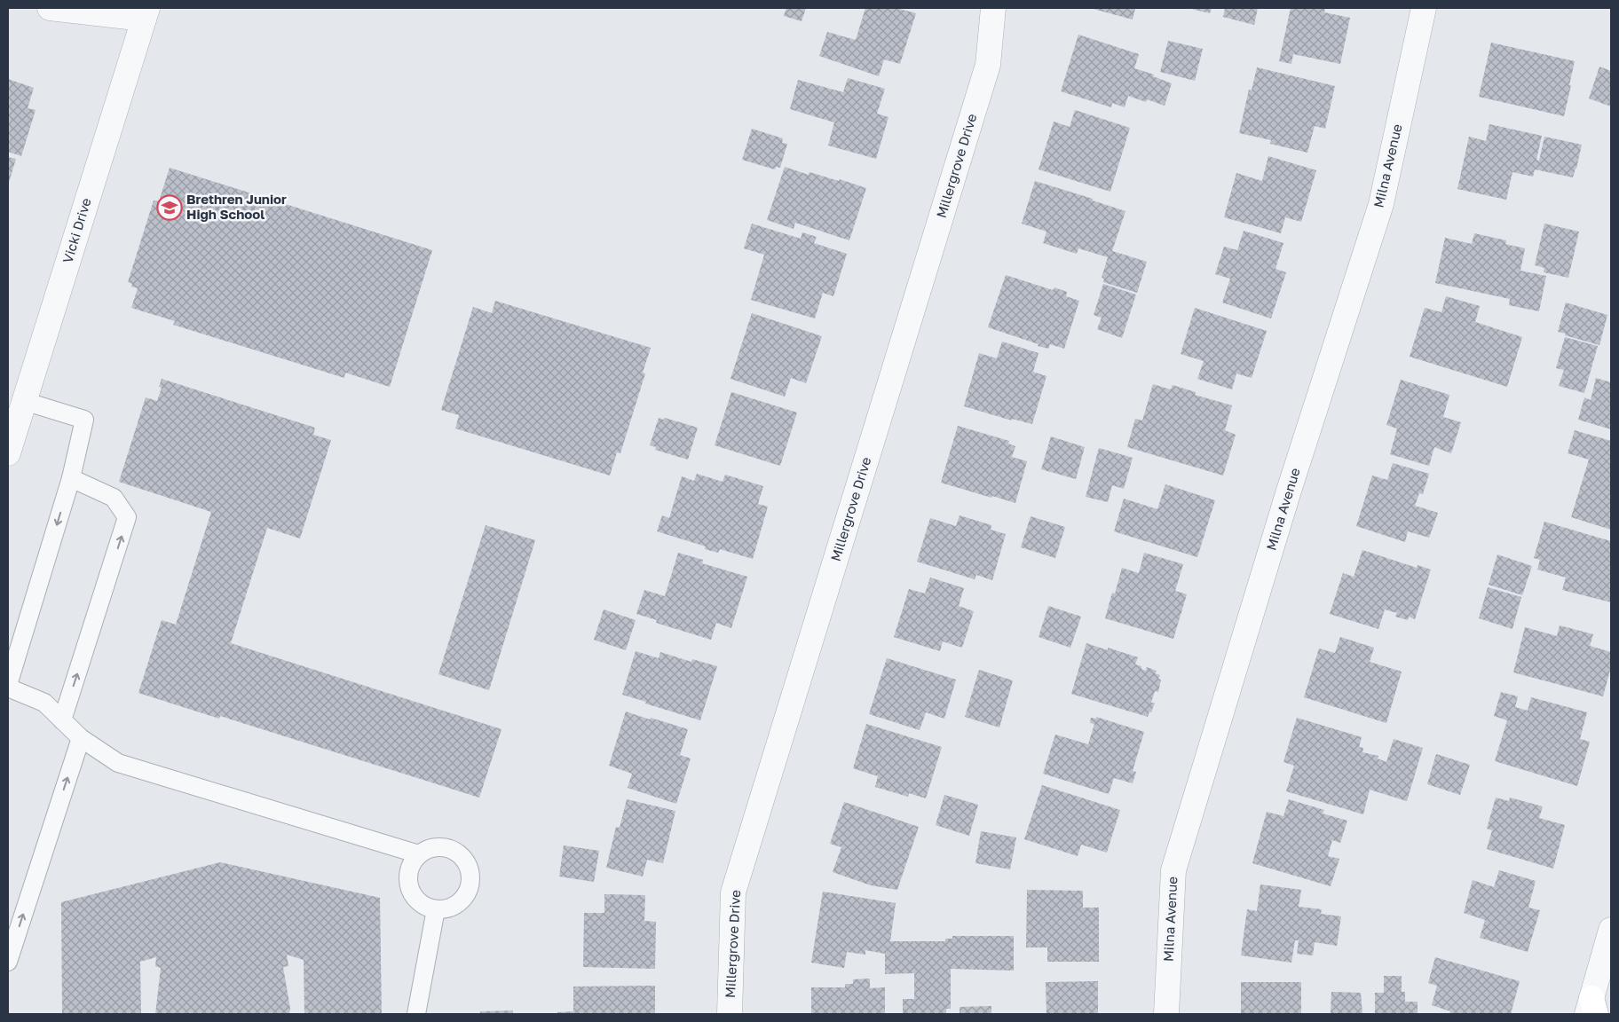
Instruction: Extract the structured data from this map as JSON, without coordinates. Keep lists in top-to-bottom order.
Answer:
{
  "streets": {
    "street": ["Millergrove Drive", "Milna Avenue", "Vicki Drive"]
  },
  "places": {
    "school or university": ["Brethren Junior High School"]
  }
}
